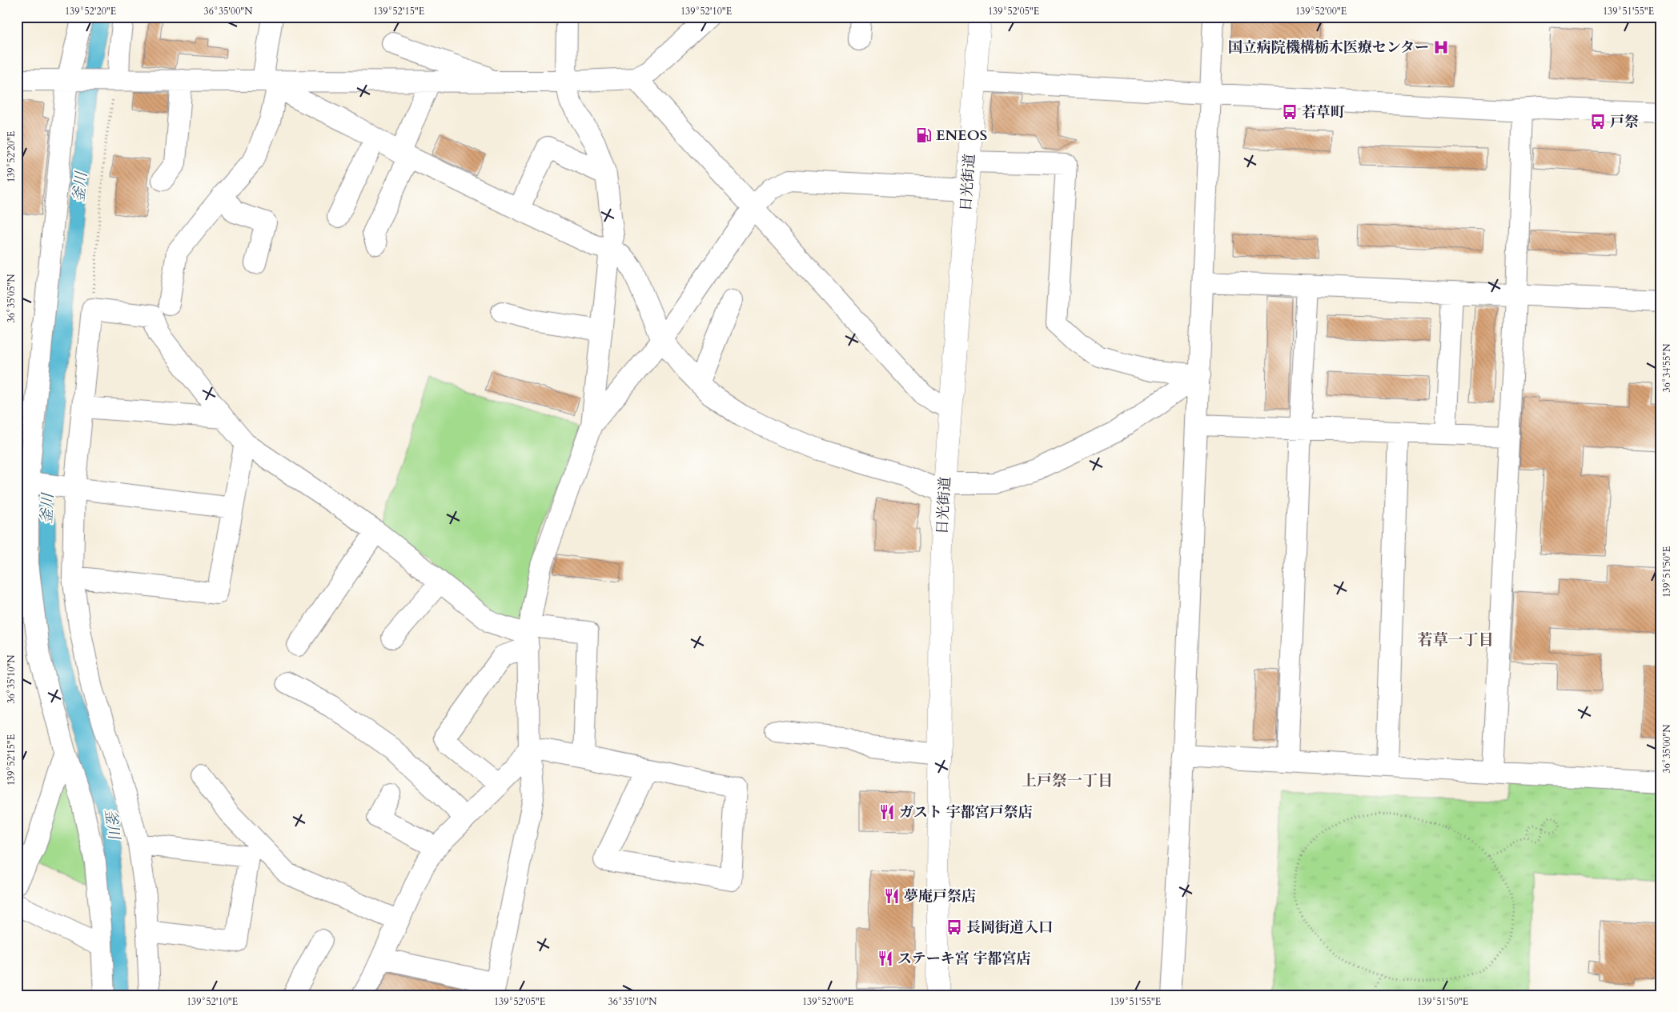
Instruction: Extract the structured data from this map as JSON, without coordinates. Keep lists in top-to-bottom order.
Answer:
{
  "streets": {
    "highway": ["日光街道"]
  },
  "districts": ["若草一丁目", "上戸祭一丁目"],
  "water": ["釜川"],
  "places": {
    "hospital": ["国立病院機構栃木医療センター"],
    "bus stop": ["若草町", "戸祭", "長岡街道入口"],
    "fuel station": ["ENEOS"],
    "restaurant": ["ガスト 宇都宮戸祭店", "夢庵戸祭店", "ステーキ宮 宇都宮店"]
  },
  "coordinates": [
    "139°52'20\"E",
    "36°35'00\"N",
    "139°52'15\"E",
    "139°52'10\"E",
    "139°52'05\"E",
    "139°52'00\"E",
    "139°51'55\"E",
    "36°35'05\"N",
    "36°34'55\"N",
    "139°51'50\"E",
    "36°35'10\"N"
  ]
}
